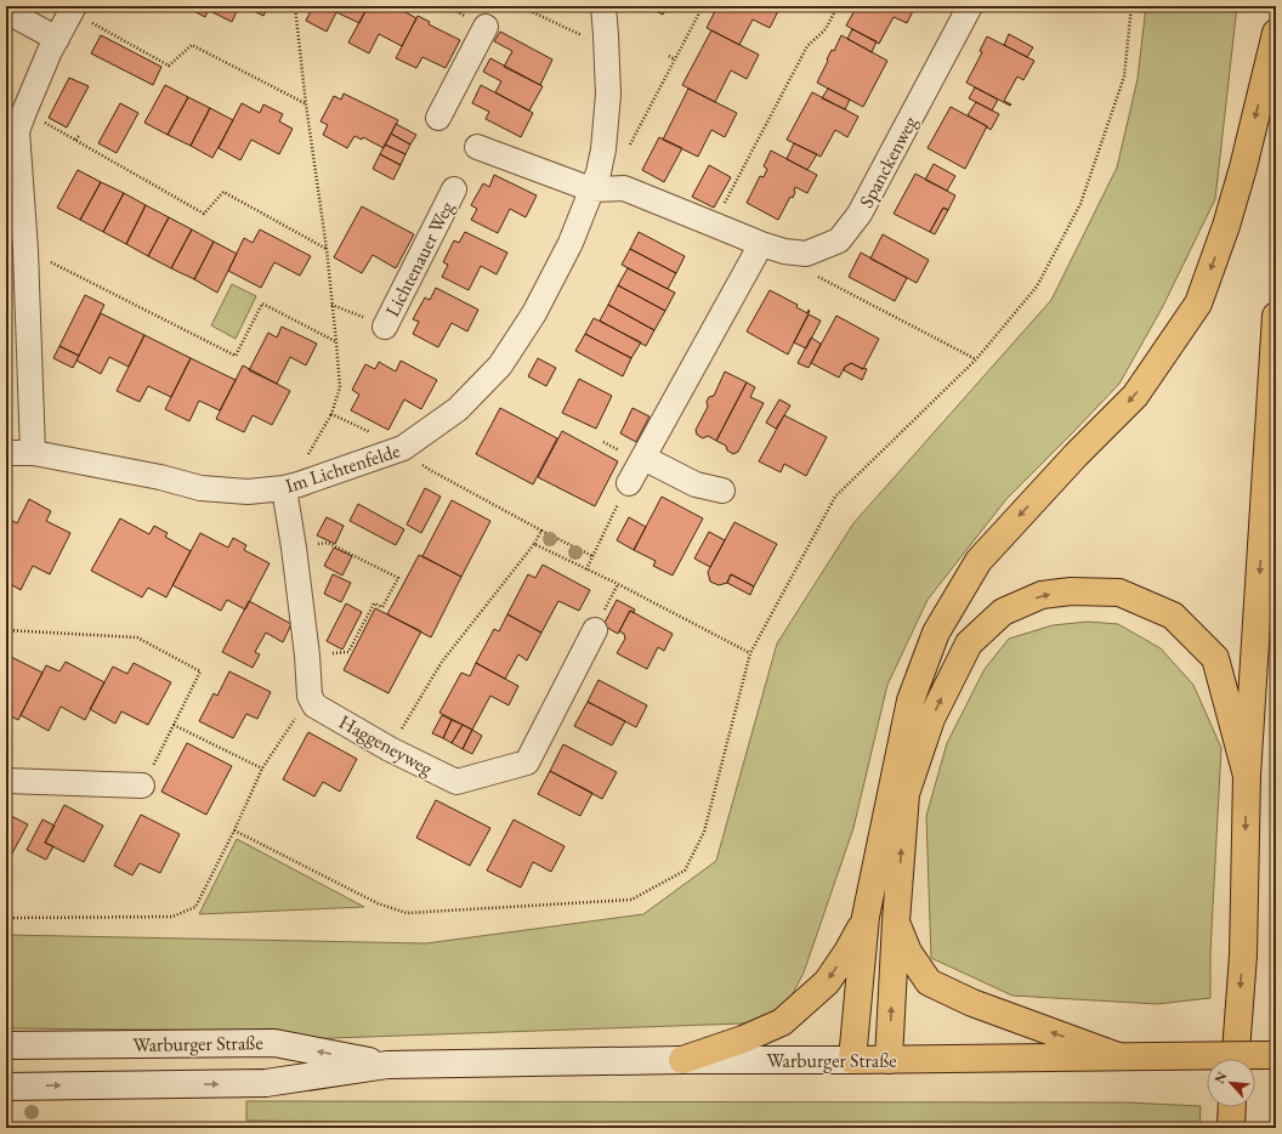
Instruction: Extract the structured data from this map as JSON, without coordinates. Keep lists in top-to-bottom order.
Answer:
{
  "streets": {
    "main road": ["Warburger Straße"],
    "street": [
      "Spanckenweg",
      "Lichtenauer Weg",
      "Im Lichtenfelde",
      "Haggeneyweg"
    ]
  },
  "north": "top left"
}
